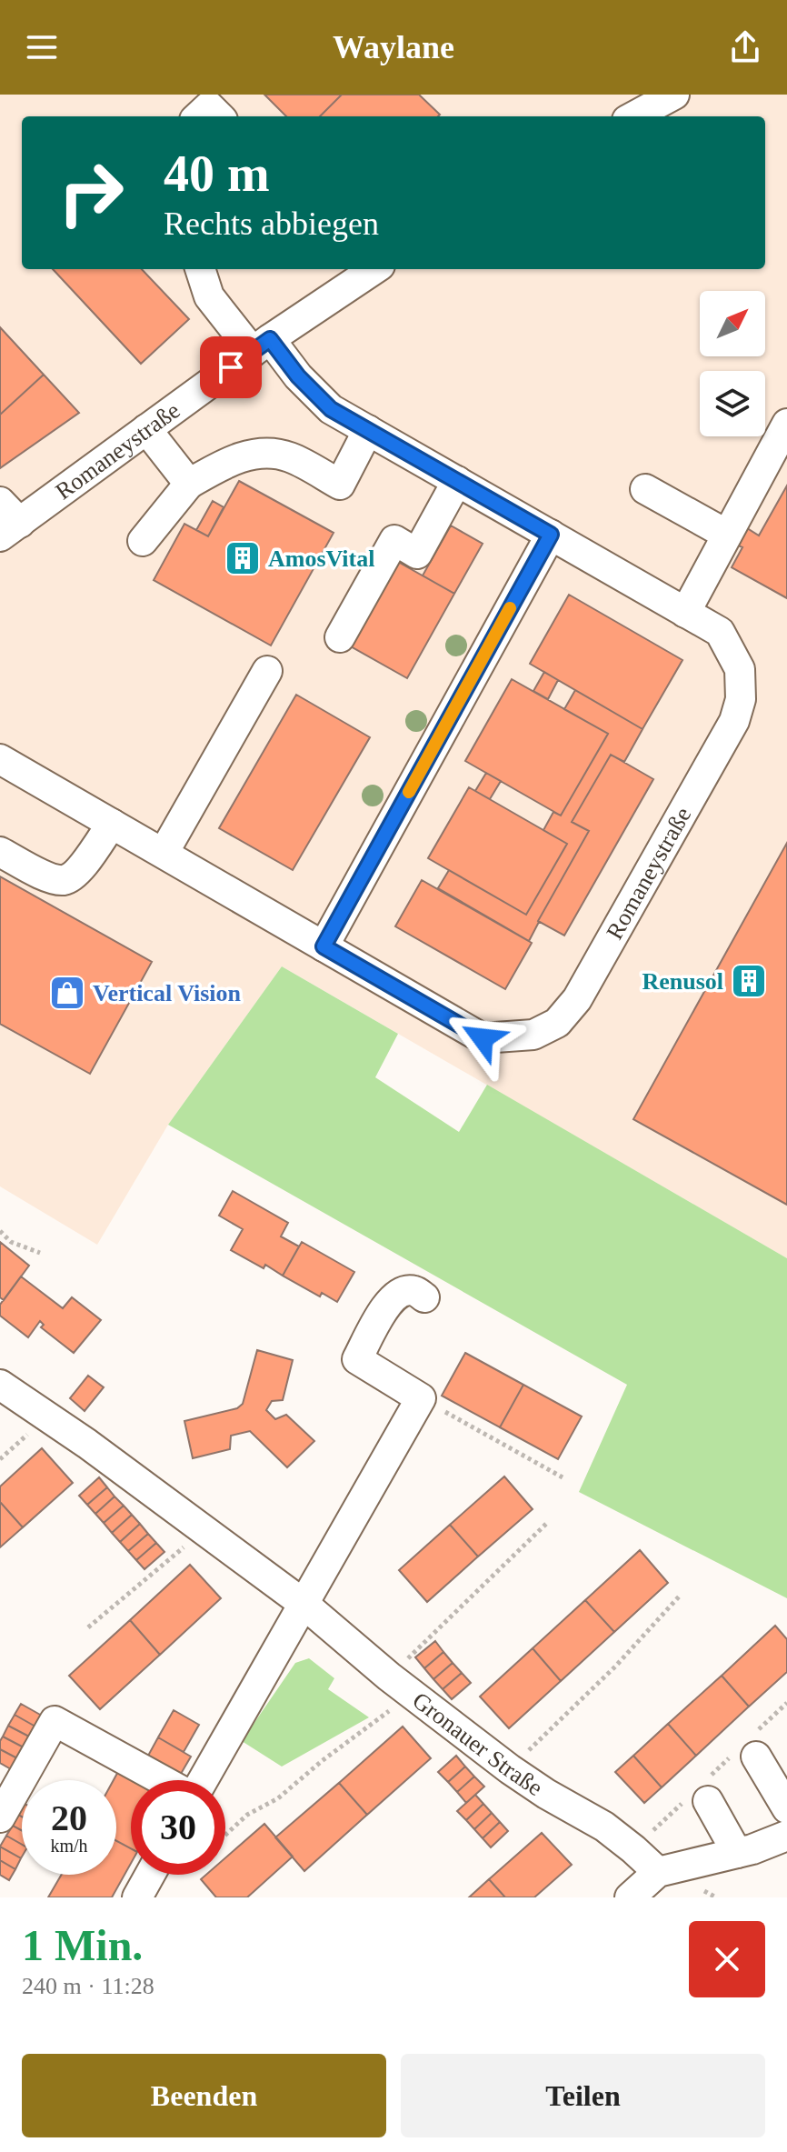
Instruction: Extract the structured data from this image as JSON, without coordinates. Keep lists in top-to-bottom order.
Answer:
{
  "streets": {
    "street": ["Romaneystraße", "Gronauer Straße"]
  },
  "places": {
    "building": ["AmosVital", "Renusol"],
    "shop": ["Vertical Vision"]
  },
  "north": "top right",
  "page": {
    "header": "Waylane",
    "turn": ["40 m", "Rechts abbiegen"],
    "speed": "20 km/h",
    "limit": "30",
    "heading": ["1 Min.", "240 m · 11:28"],
    "buttons": ["Beenden", "Teilen"]
  }
}
